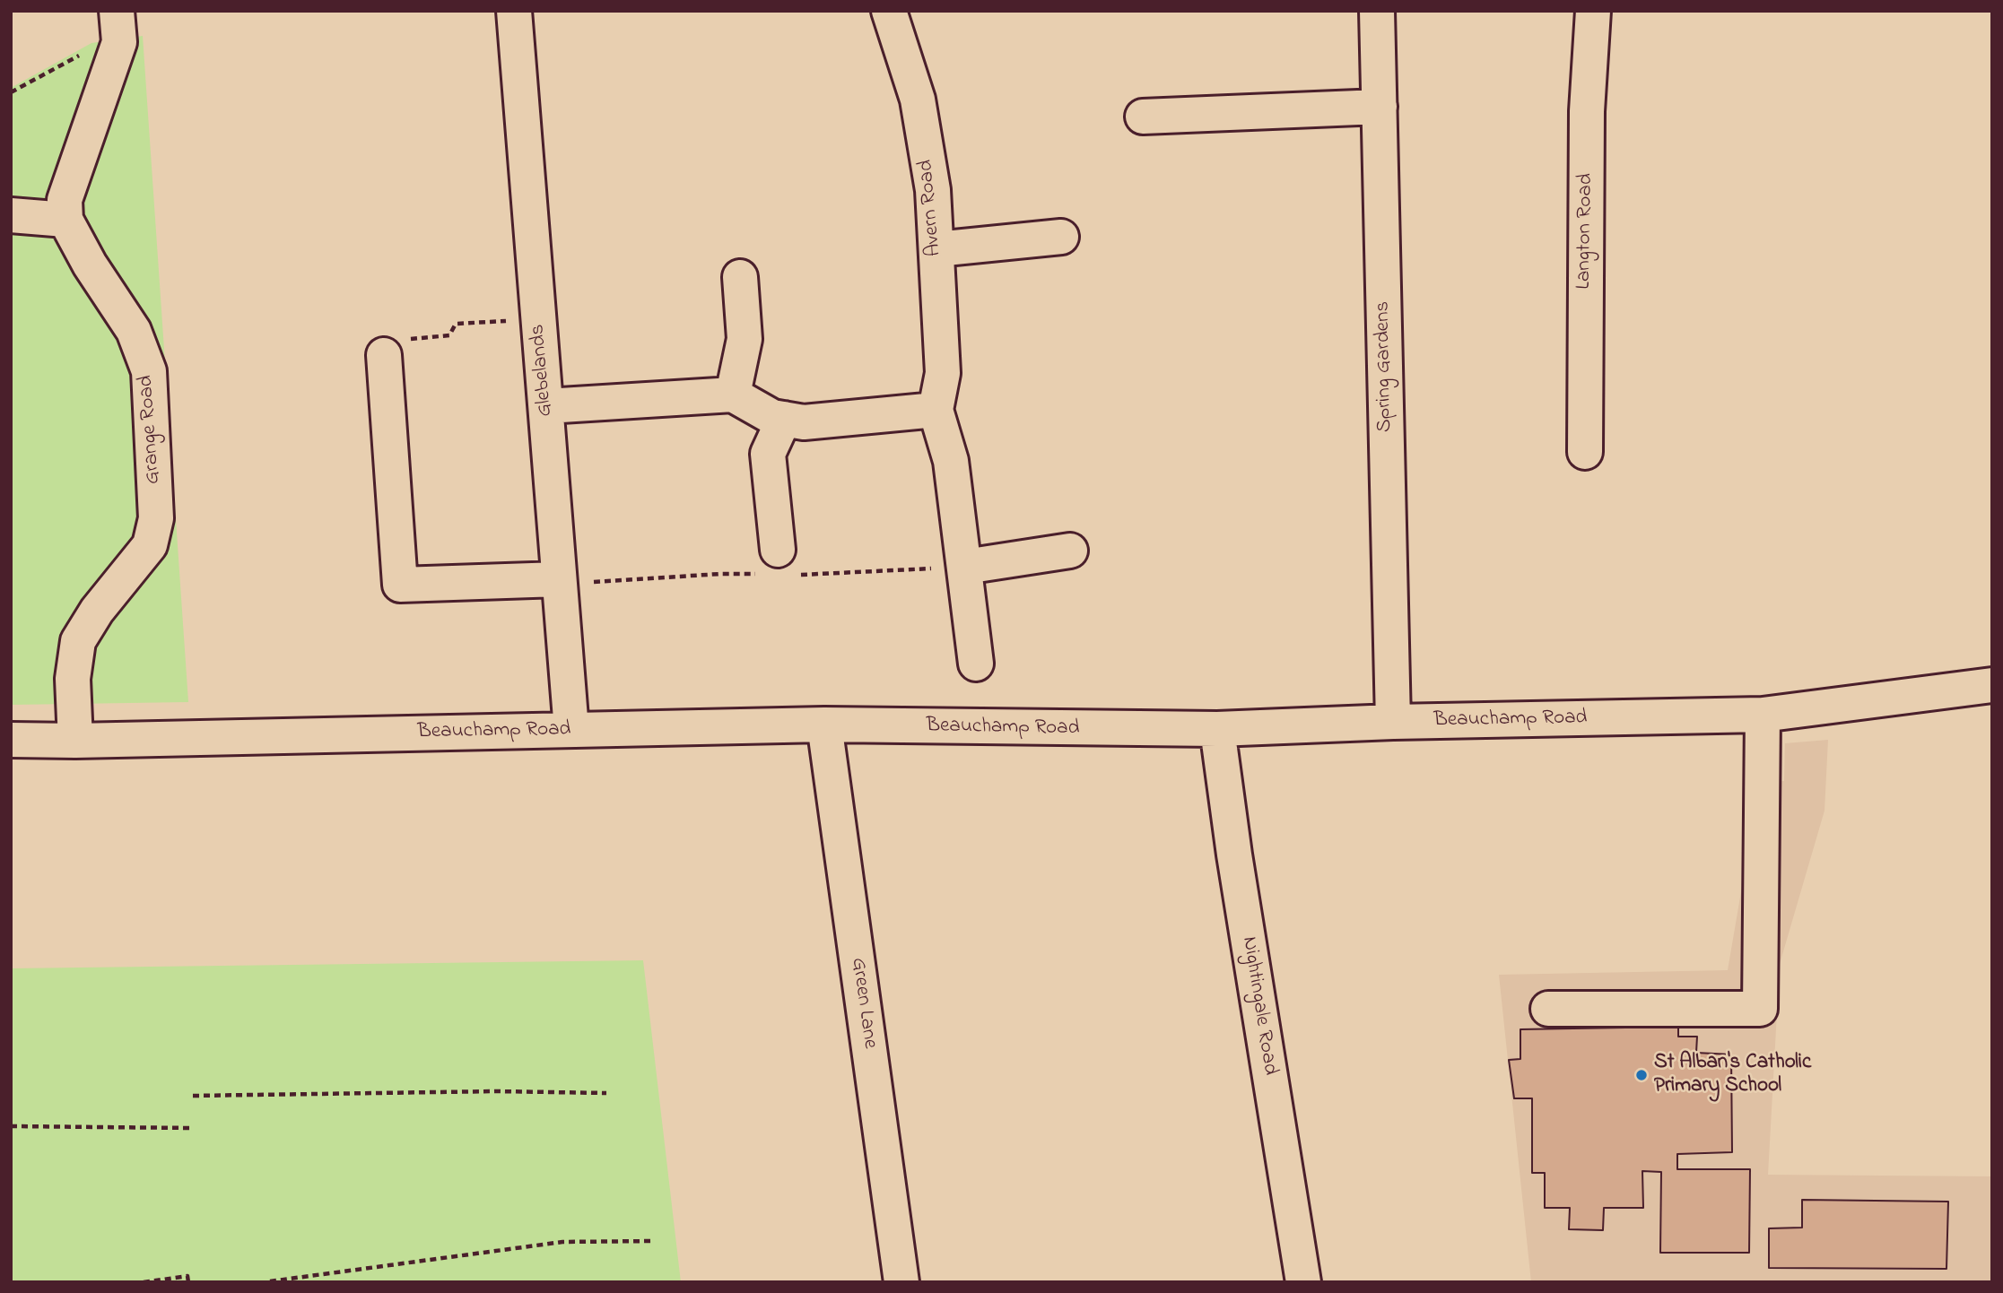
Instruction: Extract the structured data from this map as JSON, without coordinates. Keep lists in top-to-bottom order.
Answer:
{
  "streets": {
    "street": [
      "Avern Road",
      "Langton Road",
      "Spring Gardens",
      "Glebelands",
      "Grange Road",
      "Beauchamp Road",
      "Green Lane",
      "Nightingale Road"
    ]
  },
  "crossings": [
    ["Spring Gardens", "Beauchamp Road"],
    ["Glebelands", "Beauchamp Road"],
    ["Grange Road", "Beauchamp Road"],
    ["Beauchamp Road", "Green Lane"],
    ["Beauchamp Road", "Nightingale Road"]
  ],
  "places": ["St Alban's Catholic Primary School"]
}
